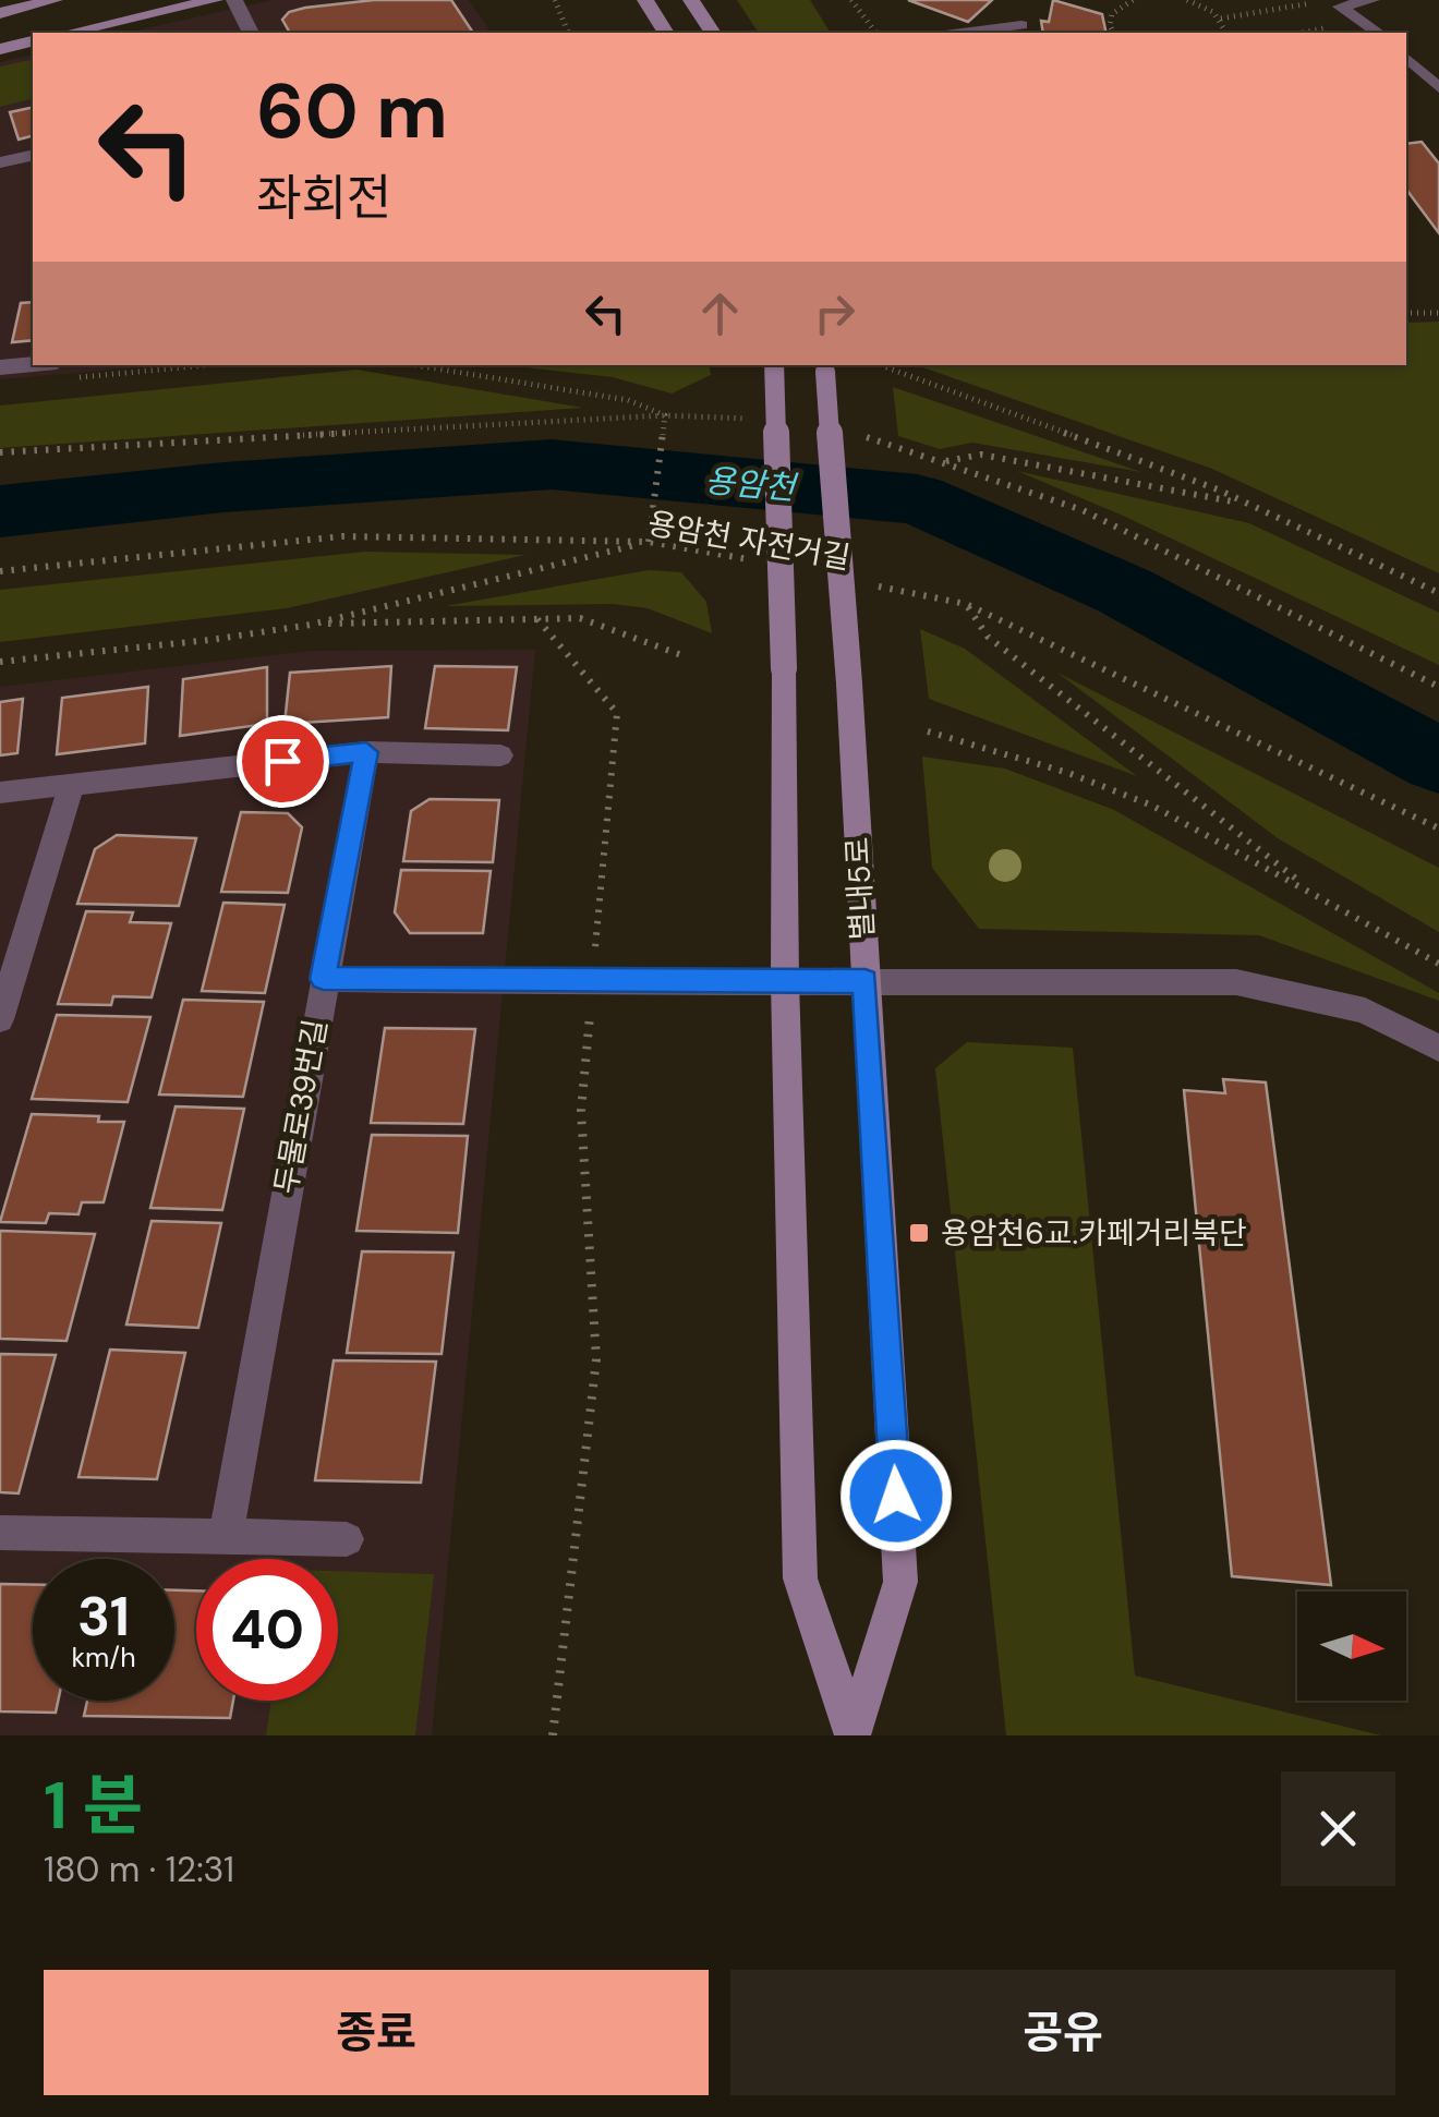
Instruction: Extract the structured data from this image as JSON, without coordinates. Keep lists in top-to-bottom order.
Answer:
{
  "streets": {
    "street": ["별내5로", "두물로39번길"],
    "path": ["용암천 자전거길"]
  },
  "water": ["용암천"],
  "places": {
    "transit": ["용암천6교.카페거리북단"]
  },
  "north": "right",
  "page": {
    "turn": ["60 m", "좌회전"],
    "speed": "31 km/h",
    "limit": "40",
    "heading": ["1 분", "180 m · 12:31"],
    "buttons": ["종료", "공유"]
  }
}
